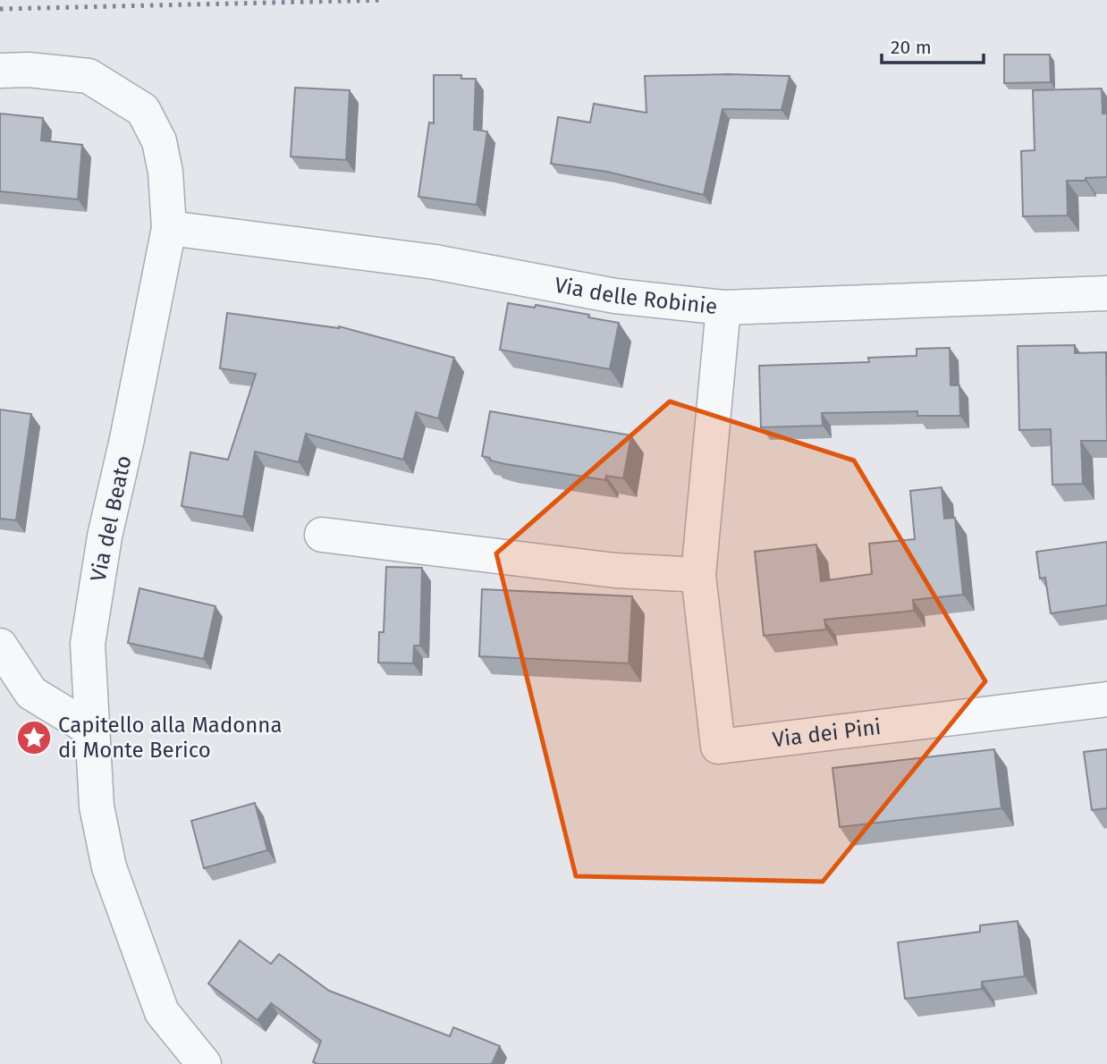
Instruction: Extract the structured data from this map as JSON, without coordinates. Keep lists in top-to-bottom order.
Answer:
{
  "streets": {
    "street": ["Via delle Robinie", "Via del Beato", "Via dei Pini"]
  },
  "crossings": [
    ["Via delle Robinie", "Via del Beato"],
    ["Via delle Robinie", "Via dei Pini"]
  ],
  "places": {
    "place": ["Capitello alla Madonna di Monte Berico"]
  },
  "scale_bar": "20 m"
}
